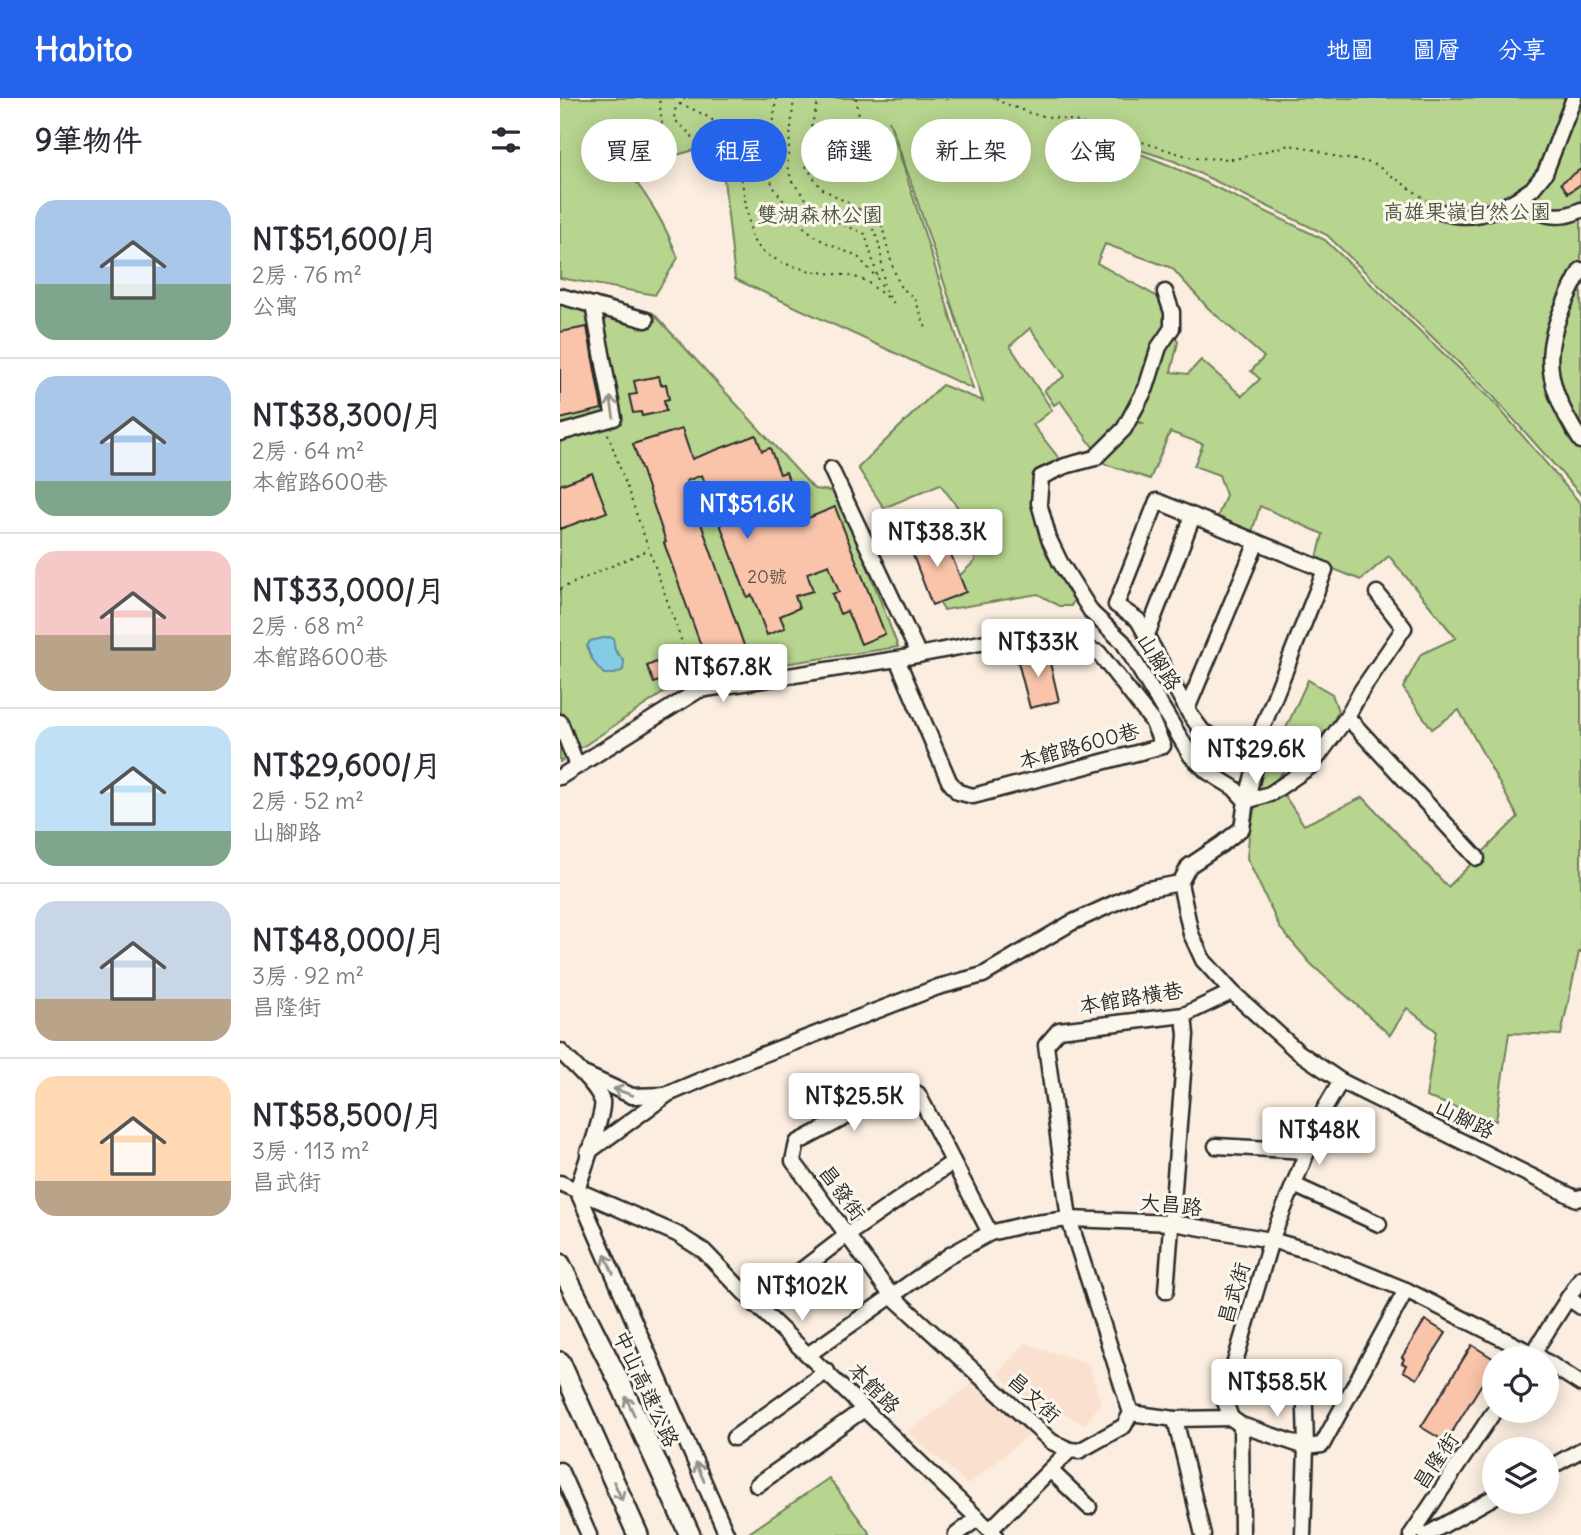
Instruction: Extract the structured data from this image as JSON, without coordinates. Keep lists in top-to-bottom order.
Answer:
{
  "streets": {
    "highway": ["中山高速公路"],
    "street": [
      "山腳路",
      "本館路600巷",
      "本館路橫巷",
      "昌發街",
      "大昌路",
      "昌武街",
      "本館路",
      "昌文街",
      "昌隆街"
    ]
  },
  "crossings": [
    ["山腳路", "本館路橫巷"],
    ["本館路橫巷", "大昌路"],
    ["昌發街", "大昌路"],
    ["昌發街", "昌文街"],
    ["大昌路", "昌武街"],
    ["大昌路", "本館路"],
    ["大昌路", "昌文街"]
  ],
  "parks": ["高雄果嶺自然公園", "雙湖森林公園"],
  "house_numbers": ["20號"],
  "page": {
    "header": "Habito",
    "nav": ["地圖", "圖層", "分享"],
    "heading": "9筆物件",
    "chip": [
      "買屋",
      "租屋",
      "篩選",
      "新上架",
      "公寓"
    ],
    "list": [
      {
        "name": "NT$51,600/月",
        "note": "2房 · 76 m² · 公寓"
      },
      {
        "name": "NT$38,300/月",
        "note": "2房 · 64 m² · 本館路600巷"
      },
      {
        "name": "NT$33,000/月",
        "note": "2房 · 68 m² · 本館路600巷"
      },
      {
        "name": "NT$29,600/月",
        "note": "2房 · 52 m² · 山腳路"
      },
      {
        "name": "NT$48,000/月",
        "note": "3房 · 92 m² · 昌隆街"
      },
      {
        "name": "NT$58,500/月",
        "note": "3房 · 113 m² · 昌武街"
      }
    ],
    "price": [
      "NT$51.6K",
      "NT$38.3K",
      "NT$33K",
      "NT$67.8K",
      "NT$29.6K",
      "NT$25.5K",
      "NT$48K",
      "NT$102K",
      "NT$58.5K"
    ]
  }
}
